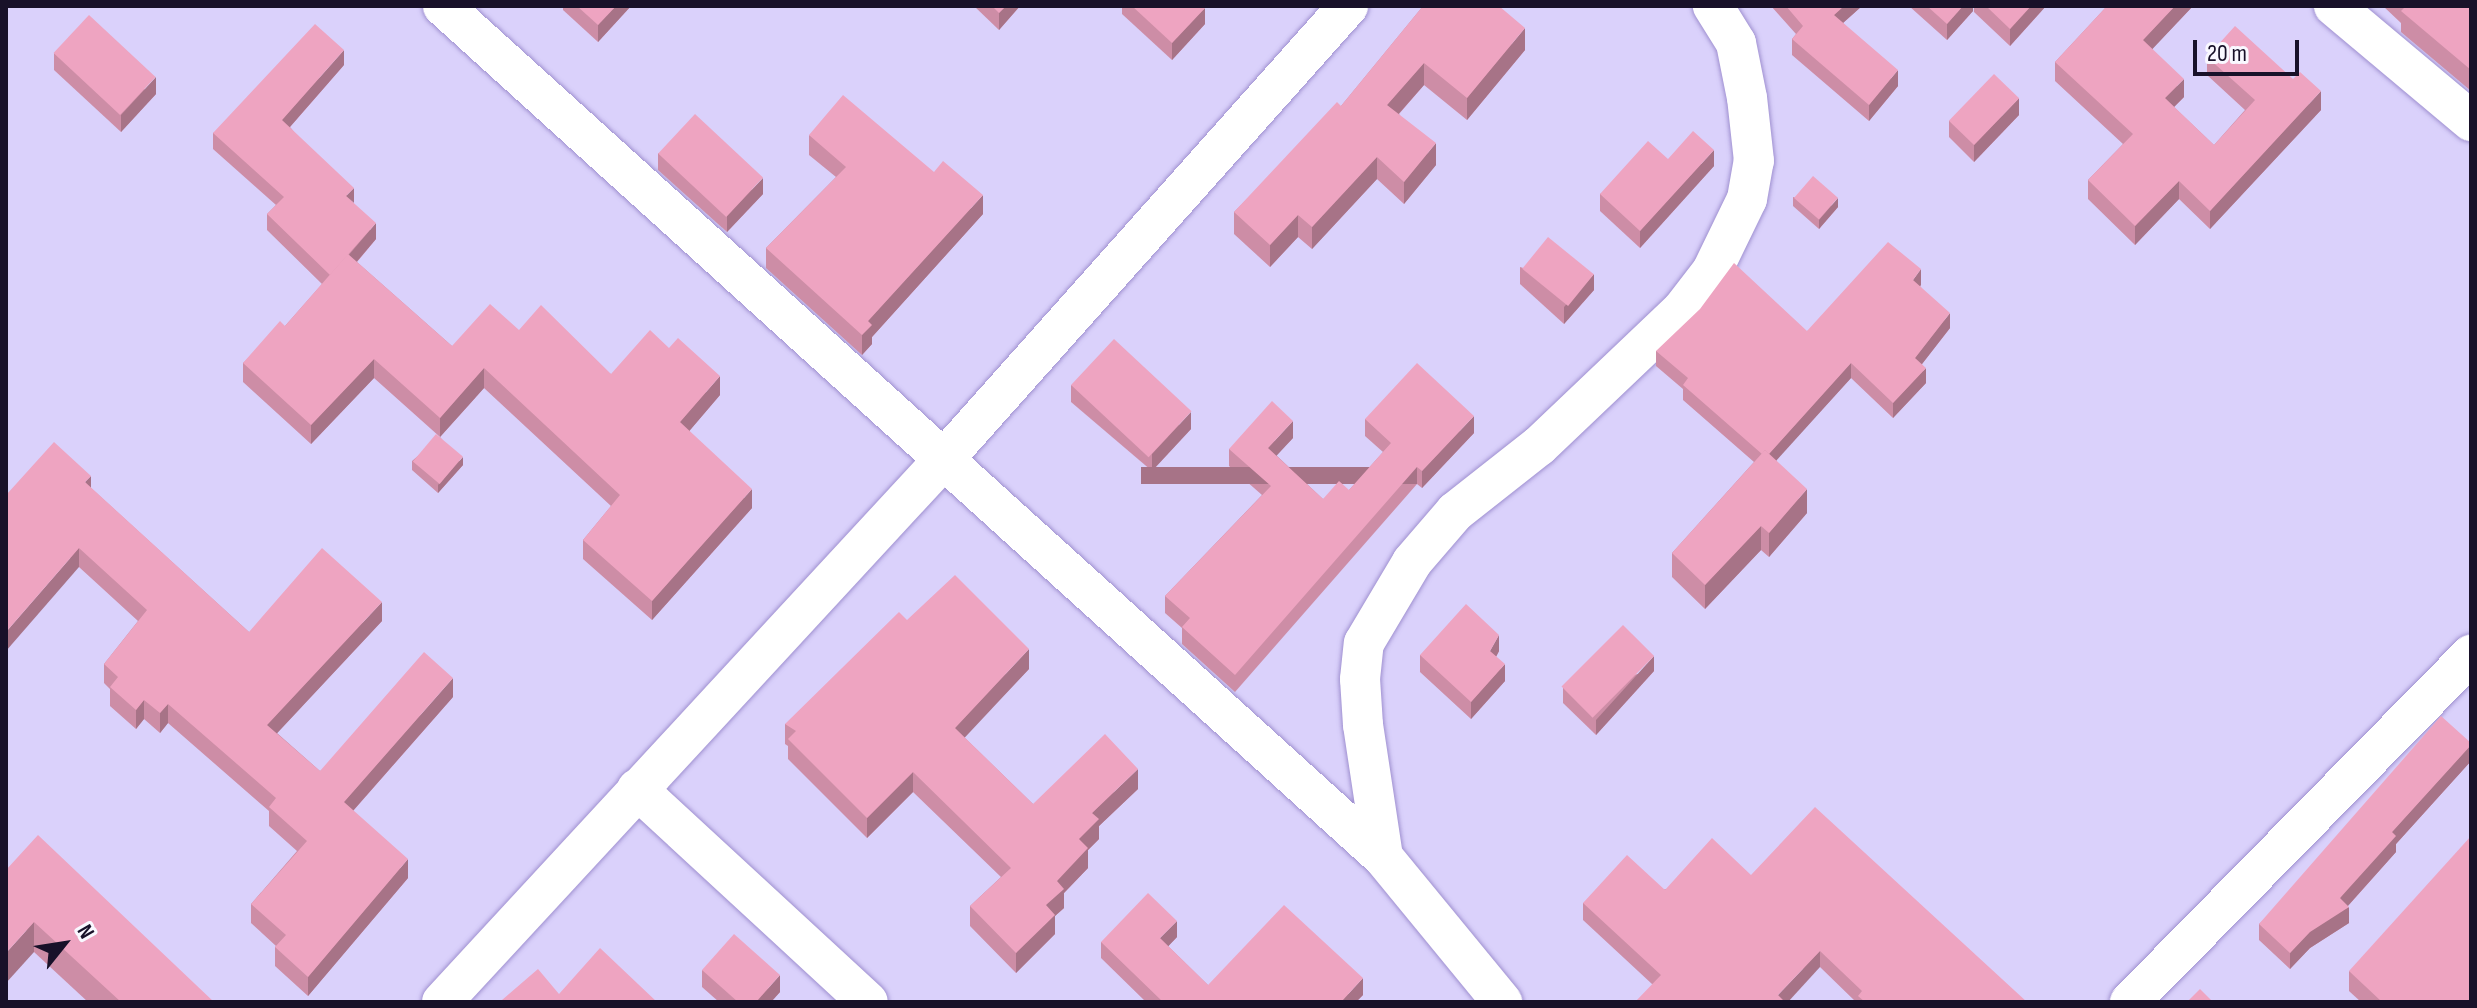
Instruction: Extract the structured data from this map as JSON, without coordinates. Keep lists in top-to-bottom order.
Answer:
{
  "scale_bar": "20 m",
  "north": "top right"
}
